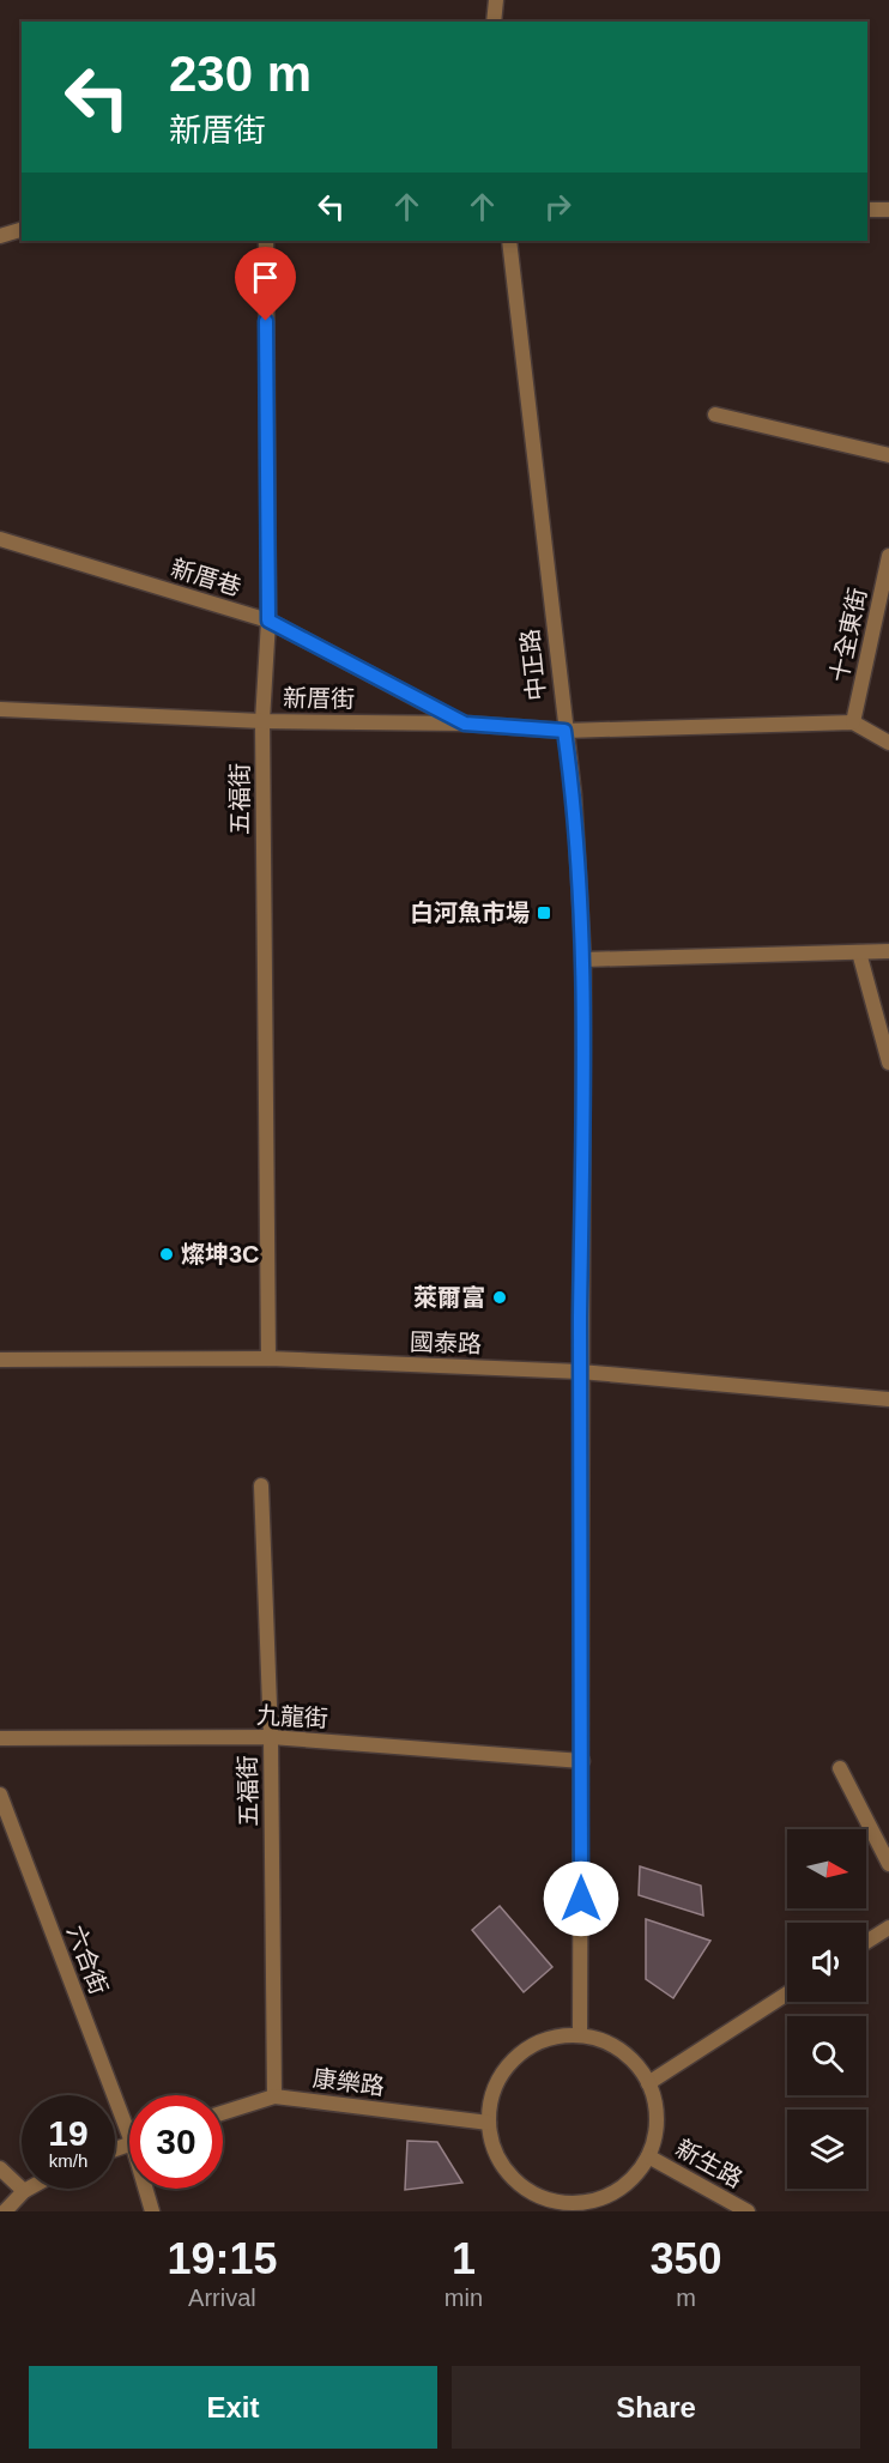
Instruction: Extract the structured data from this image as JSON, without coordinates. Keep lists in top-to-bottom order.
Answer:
{
  "streets": {
    "street": [
      "新厝巷",
      "十全東街",
      "中正路",
      "新厝街",
      "五福街",
      "國泰路",
      "九龍街",
      "六合街",
      "康樂路",
      "新生路"
    ]
  },
  "crossings": [
    ["新厝巷", "新厝街"],
    ["新厝巷", "五福街"],
    ["十全東街", "新厝街"],
    ["中正路", "新厝街"],
    ["中正路", "國泰路"],
    ["中正路", "九龍街"],
    ["中正路", "康樂路"],
    ["中正路", "新生路"],
    ["新厝街", "五福街"],
    ["五福街", "國泰路"],
    ["五福街", "九龍街"],
    ["五福街", "康樂路"],
    ["康樂路", "新生路"]
  ],
  "places": {
    "transit": ["白河魚市場"],
    "other": ["燦坤3C", "萊爾富"]
  },
  "north": "right",
  "page": {
    "turn": ["230 m", "新厝街"],
    "speed": "19 km/h",
    "limit": "30",
    "eta": [
      "19:15",
      "Arrival",
      "1",
      "min",
      "350",
      "m"
    ],
    "buttons": ["Exit", "Share"]
  }
}
